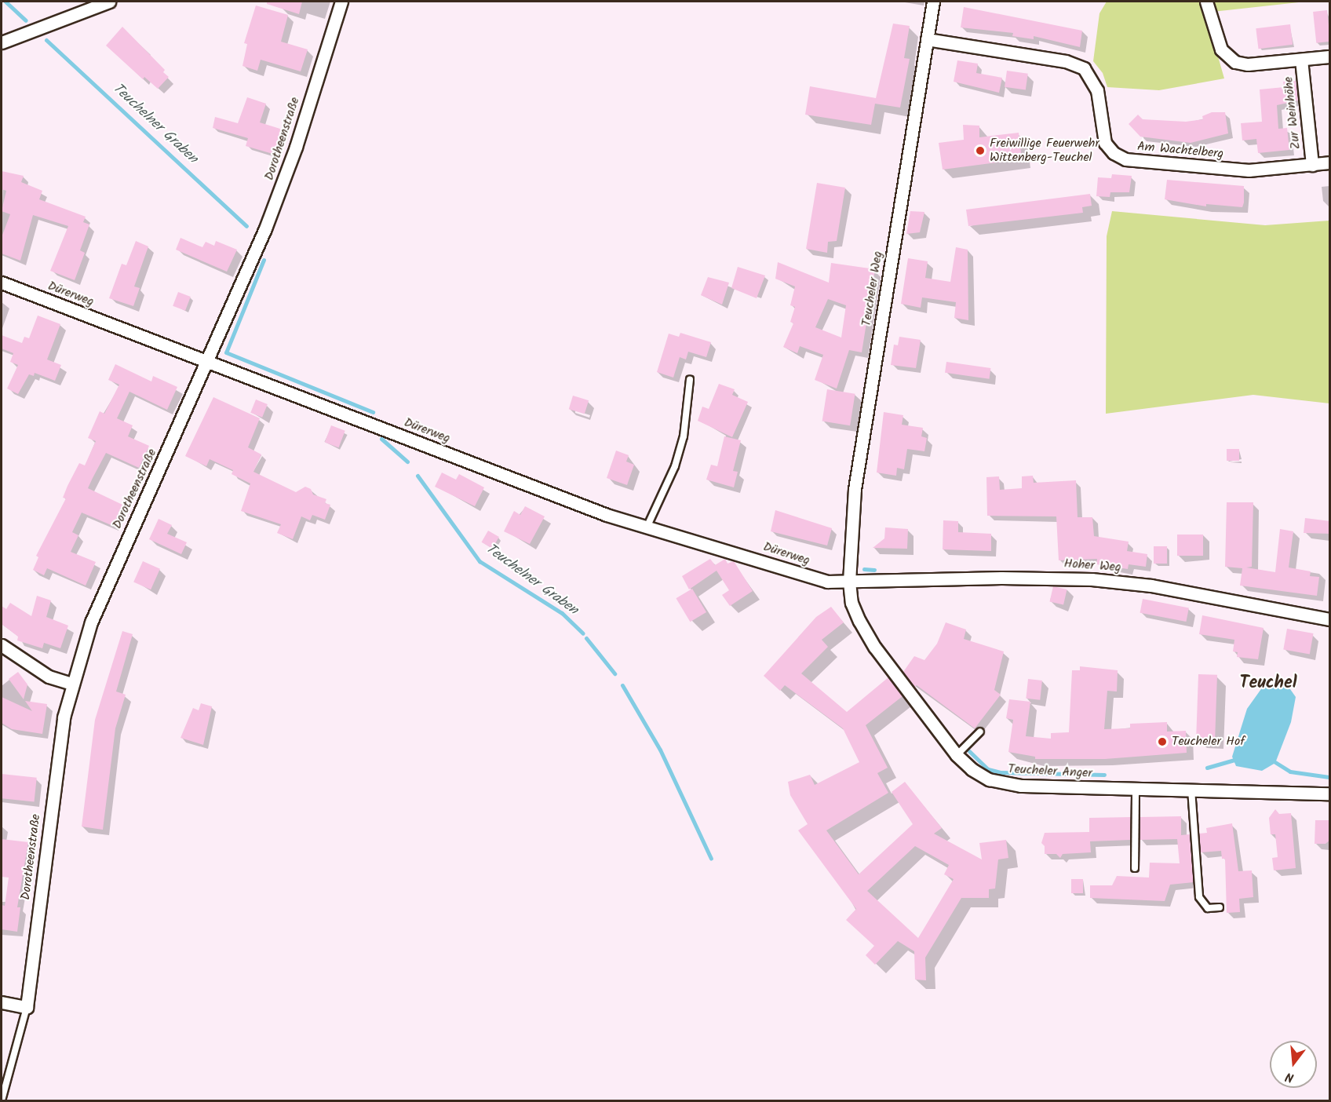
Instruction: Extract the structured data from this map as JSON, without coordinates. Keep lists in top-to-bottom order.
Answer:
{
  "streets": {
    "street": [
      "Zur Weinhöhe",
      "Dorotheenstraße",
      "Am Wachtelberg",
      "Teucheler Weg",
      "Dürerweg",
      "Hoher Weg",
      "Teucheler Anger"
    ]
  },
  "crossings": [
    ["Zur Weinhöhe", "Am Wachtelberg"],
    ["Dorotheenstraße", "Dürerweg"],
    ["Am Wachtelberg", "Teucheler Weg"],
    ["Teucheler Weg", "Dürerweg"],
    ["Teucheler Weg", "Hoher Weg"],
    ["Teucheler Weg", "Teucheler Anger"],
    ["Dürerweg", "Hoher Weg"],
    ["Dürerweg", "Teucheler Anger"],
    ["Hoher Weg", "Teucheler Anger"]
  ],
  "districts": ["Teuchel"],
  "water": ["Teuchelner Graben"],
  "places": ["Freiwillige Feuerwehr Wittenberg-Teuchel", "Teucheler Hof"],
  "north": "bottom"
}
